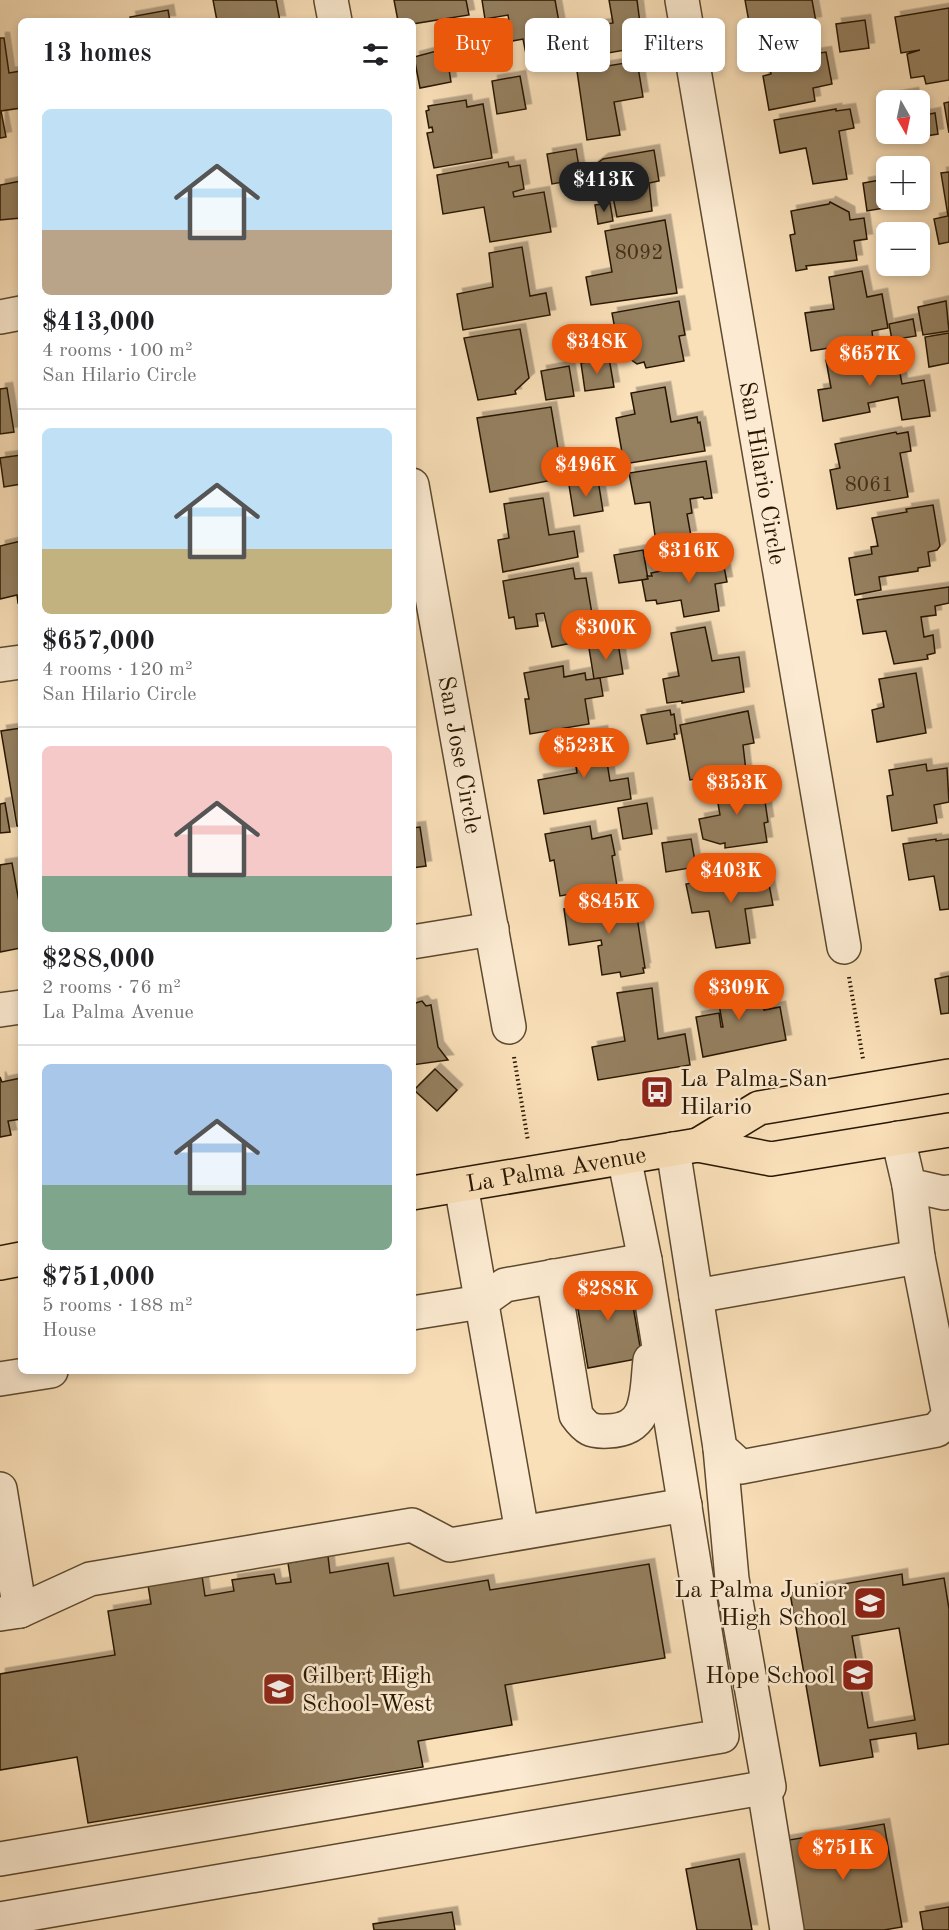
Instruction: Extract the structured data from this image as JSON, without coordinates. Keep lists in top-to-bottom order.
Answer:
{
  "streets": {
    "main road": ["La Palma Avenue"],
    "street": ["San Hilario Circle", "San Jose Circle"]
  },
  "places": {
    "bus stop": ["La Palma-San Hilario"],
    "school or university": ["La Palma Junior High School", "Hope School", "Gilbert High School-West"]
  },
  "house_numbers": ["8092", "8061"],
  "north": "bottom",
  "page": {
    "chip": [
      "Buy",
      "Rent",
      "Filters",
      "New"
    ],
    "heading": "13 homes",
    "map_buttons": ["+", "−"],
    "list": [
      {
        "name": "$413,000",
        "note": "4 rooms · 100 m² · San Hilario Circle"
      },
      {
        "name": "$657,000",
        "note": "4 rooms · 120 m² · San Hilario Circle"
      },
      {
        "name": "$288,000",
        "note": "2 rooms · 76 m² · La Palma Avenue"
      },
      {
        "name": "$751,000",
        "note": "5 rooms · 188 m² · House"
      }
    ],
    "price": [
      "$413K",
      "$348K",
      "$657K",
      "$496K",
      "$316K",
      "$300K",
      "$523K",
      "$353K",
      "$403K",
      "$845K",
      "$309K",
      "$288K",
      "$751K"
    ]
  }
}
